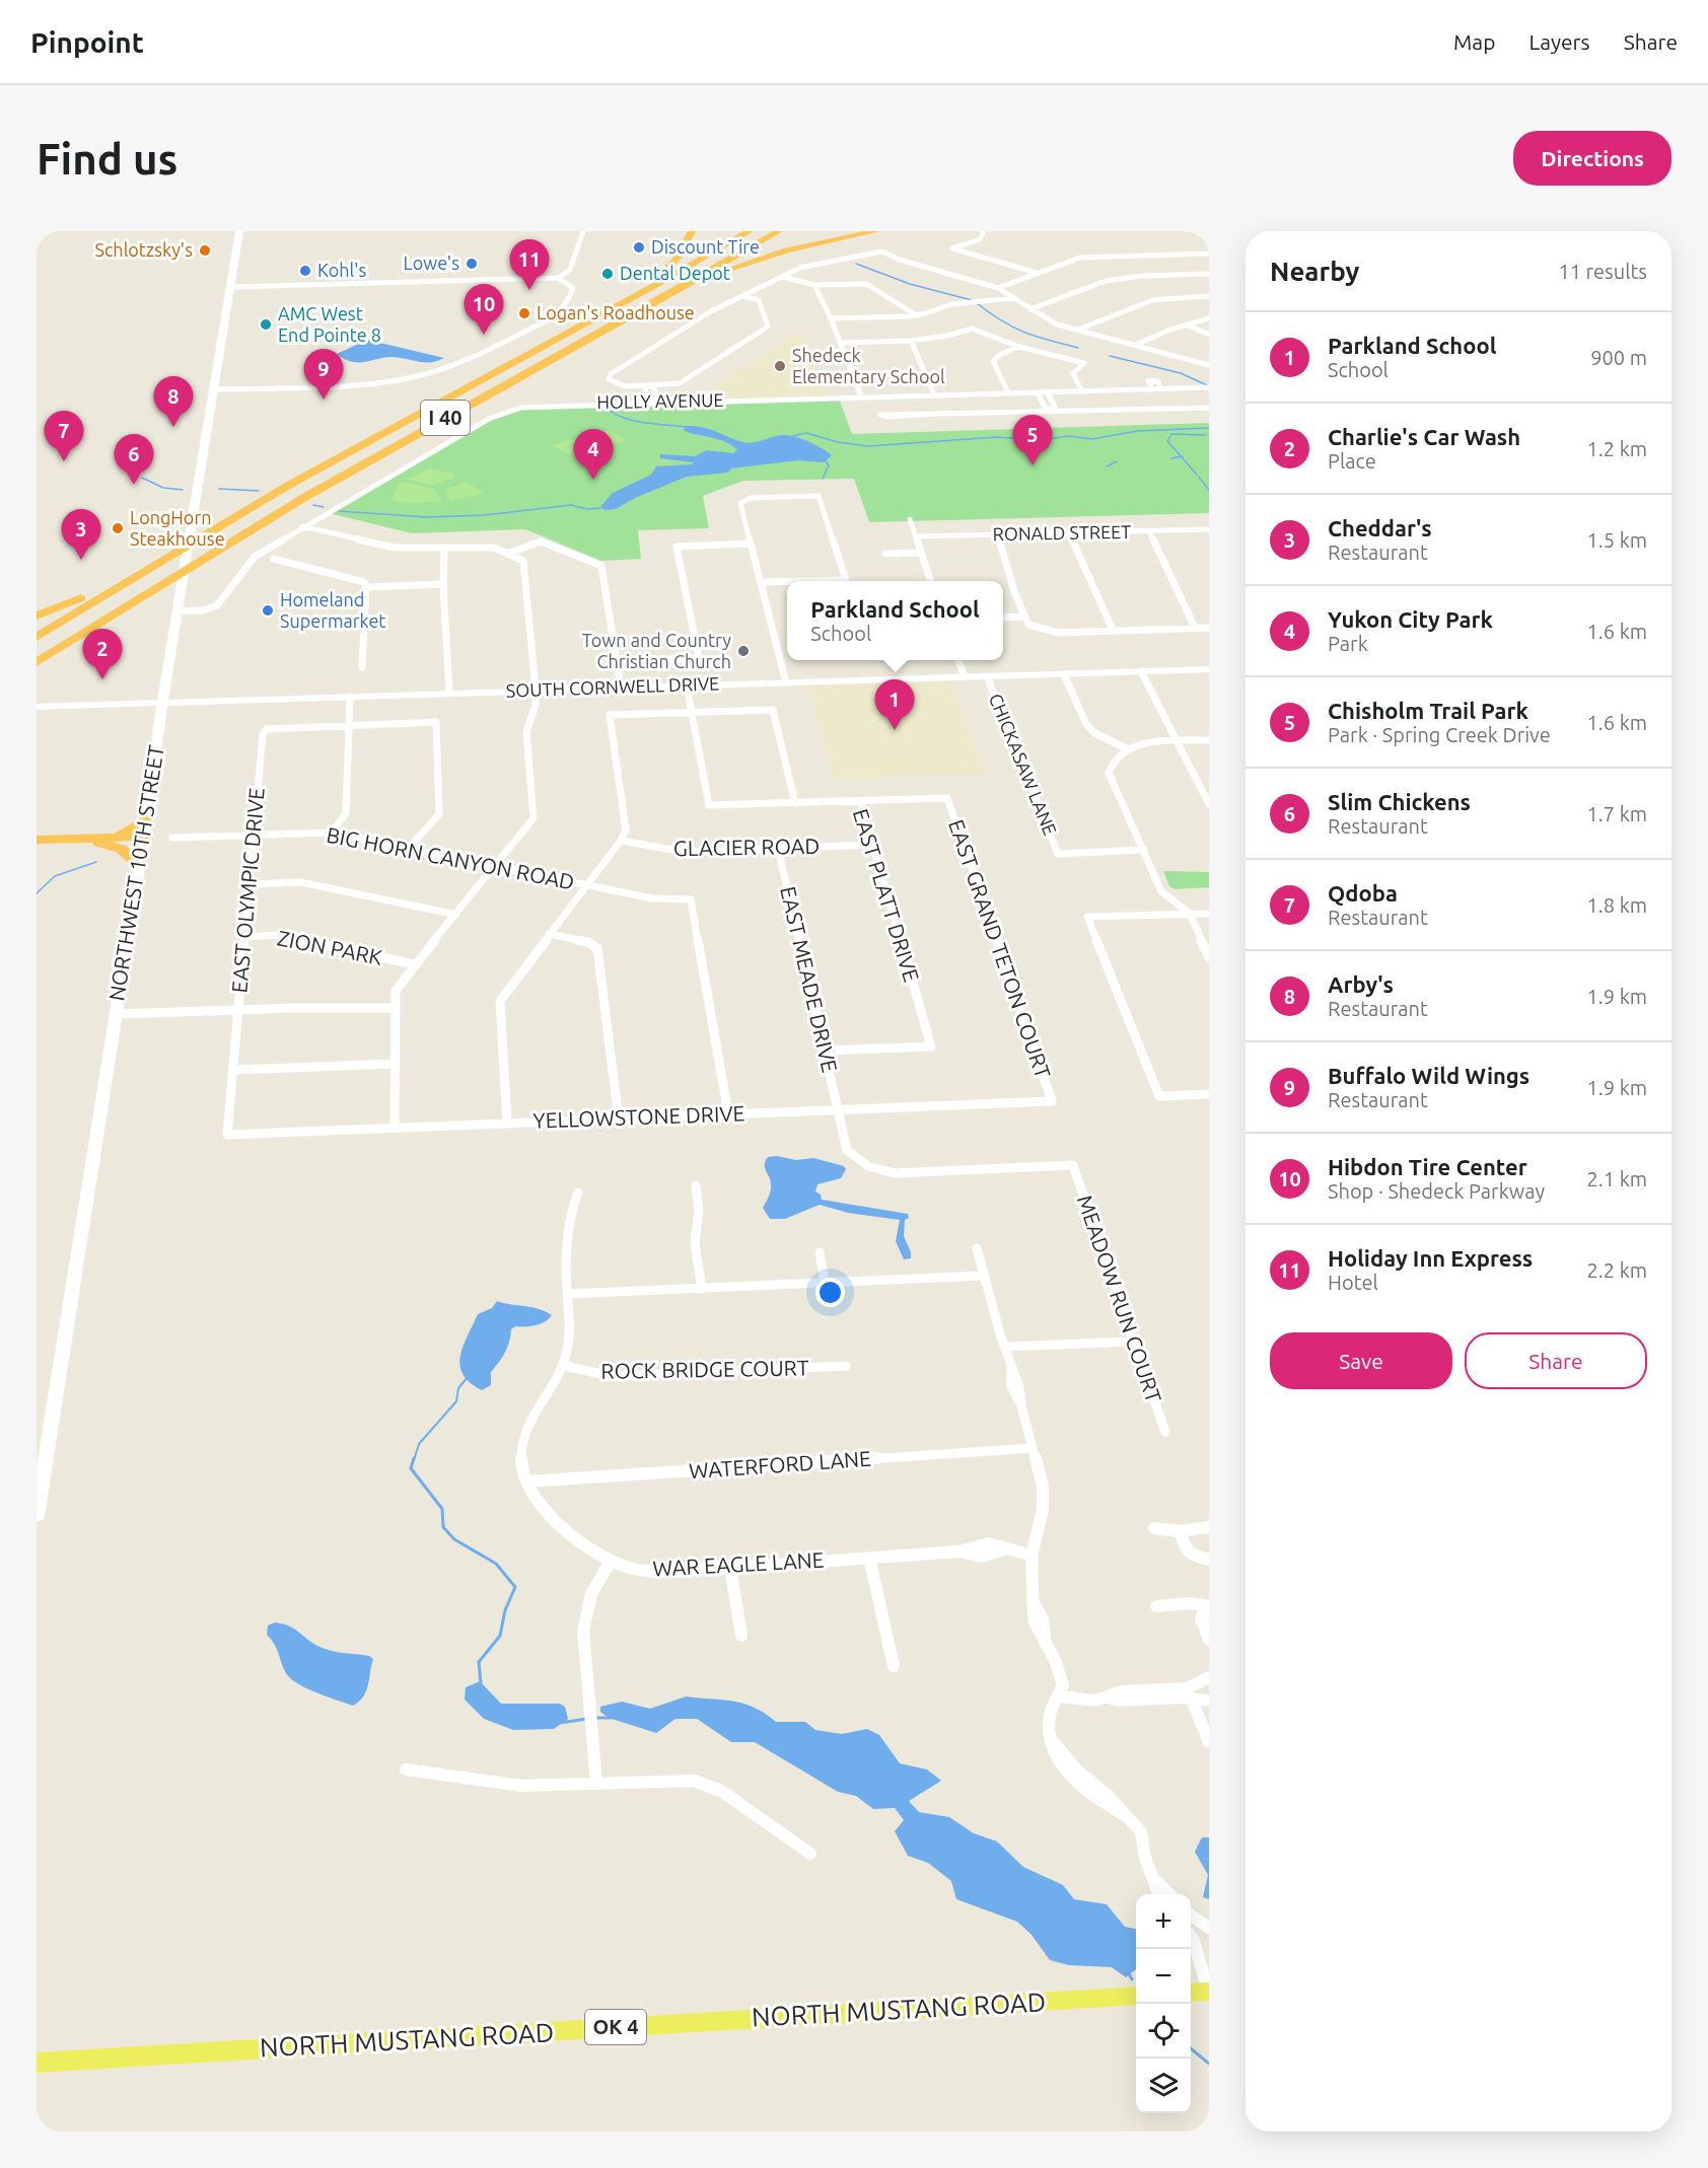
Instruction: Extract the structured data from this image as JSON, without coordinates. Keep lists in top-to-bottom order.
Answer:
{
  "streets": {
    "highway": ["I 40"],
    "main road": [
      "SOUTH CORNWELL DRIVE",
      "NORTHWEST 10TH STREET",
      "NORTH MUSTANG ROAD",
      "OK 4"
    ],
    "street": [
      "HOLLY AVENUE",
      "RONALD STREET",
      "CHICKASAW LANE",
      "GLACIER ROAD",
      "BIG HORN CANYON ROAD",
      "EAST OLYMPIC DRIVE",
      "EAST PLATT DRIVE",
      "ZION PARK",
      "EAST GRAND TETON COURT",
      "EAST MEADE DRIVE",
      "YELLOWSTONE DRIVE",
      "MEADOW RUN COURT",
      "ROCK BRIDGE COURT",
      "WATERFORD LANE",
      "WAR EAGLE LANE"
    ]
  },
  "crossings": [
    ["HOLLY AVENUE", "NORTHWEST 10TH STREET"],
    ["SOUTH CORNWELL DRIVE", "CHICKASAW LANE"],
    ["SOUTH CORNWELL DRIVE", "NORTHWEST 10TH STREET"],
    ["GLACIER ROAD", "EAST PLATT DRIVE"],
    ["GLACIER ROAD", "EAST MEADE DRIVE"],
    ["BIG HORN CANYON ROAD", "EAST OLYMPIC DRIVE"],
    ["BIG HORN CANYON ROAD", "YELLOWSTONE DRIVE"],
    ["EAST OLYMPIC DRIVE", "ZION PARK"],
    ["EAST OLYMPIC DRIVE", "YELLOWSTONE DRIVE"],
    ["EAST PLATT DRIVE", "EAST GRAND TETON COURT"],
    ["EAST PLATT DRIVE", "EAST MEADE DRIVE"],
    ["EAST GRAND TETON COURT", "YELLOWSTONE DRIVE"],
    ["EAST MEADE DRIVE", "YELLOWSTONE DRIVE"],
    ["EAST MEADE DRIVE", "MEADOW RUN COURT"],
    ["ROCK BRIDGE COURT", "WAR EAGLE LANE"],
    ["WATERFORD LANE", "WAR EAGLE LANE"]
  ],
  "places": [
    "Discount Tire",
    "Schlotzsky's",
    "Lowe's",
    "Kohl's",
    "Dental Depot",
    "Logan's Roadhouse",
    "AMC West End Pointe 8",
    "Shedeck Elementary School",
    "LongHorn Steakhouse",
    "Homeland Supermarket",
    "Town and Country Christian Church"
  ],
  "page": {
    "header": "Pinpoint",
    "nav": ["Map", "Layers", "Share"],
    "buttons": [
      "Directions",
      ["Save", "Share"]
    ],
    "title": "Find us",
    "heading": ["Nearby", "11 results"],
    "pins": [
      "11",
      "10",
      "9",
      "8",
      "7",
      "5",
      "4",
      "6",
      "3",
      "2",
      "1"
    ],
    "list": [
      {
        "mark": "1",
        "name": "Parkland School",
        "note": "School",
        "value": "900 m"
      },
      {
        "mark": "2",
        "name": "Charlie's Car Wash",
        "note": "Place",
        "value": "1.2 km"
      },
      {
        "mark": "3",
        "name": "Cheddar's",
        "note": "Restaurant",
        "value": "1.5 km"
      },
      {
        "mark": "4",
        "name": "Yukon City Park",
        "note": "Park",
        "value": "1.6 km"
      },
      {
        "mark": "5",
        "name": "Chisholm Trail Park",
        "note": "Park · Spring Creek Drive",
        "value": "1.6 km"
      },
      {
        "mark": "6",
        "name": "Slim Chickens",
        "note": "Restaurant",
        "value": "1.7 km"
      },
      {
        "mark": "7",
        "name": "Qdoba",
        "note": "Restaurant",
        "value": "1.8 km"
      },
      {
        "mark": "8",
        "name": "Arby's",
        "note": "Restaurant",
        "value": "1.9 km"
      },
      {
        "mark": "9",
        "name": "Buffalo Wild Wings",
        "note": "Restaurant",
        "value": "1.9 km"
      },
      {
        "mark": "10",
        "name": "Hibdon Tire Center",
        "note": "Shop · Shedeck Parkway",
        "value": "2.1 km"
      },
      {
        "mark": "11",
        "name": "Holiday Inn Express",
        "note": "Hotel",
        "value": "2.2 km"
      }
    ],
    "popup": ["Parkland School", "School"],
    "map_buttons": ["+", "−"]
  }
}
